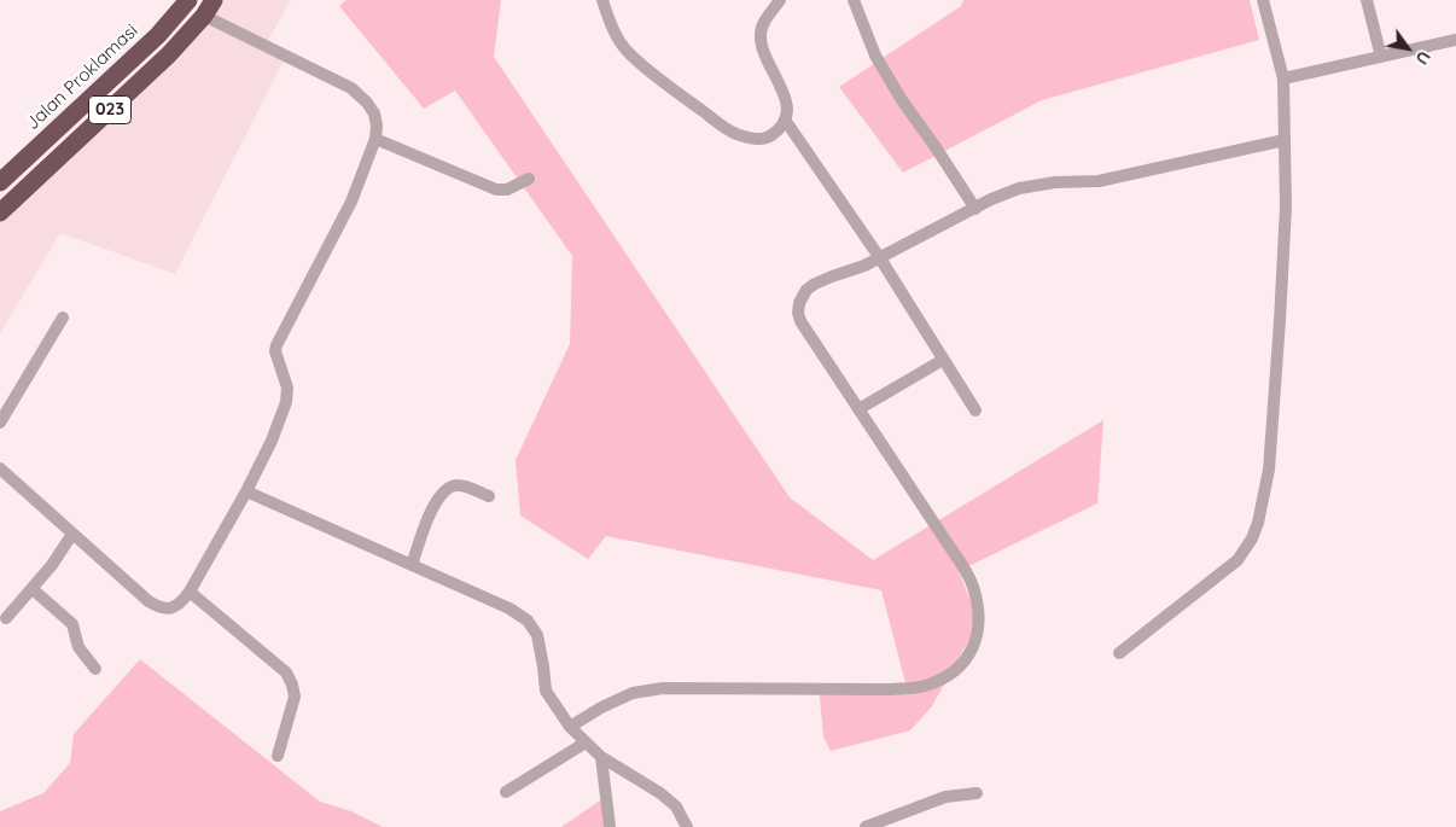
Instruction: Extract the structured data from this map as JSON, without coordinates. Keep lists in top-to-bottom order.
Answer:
{
  "streets": {
    "highway": ["Jalan Proklamasi", "023"]
  },
  "north": "bottom right"
}
